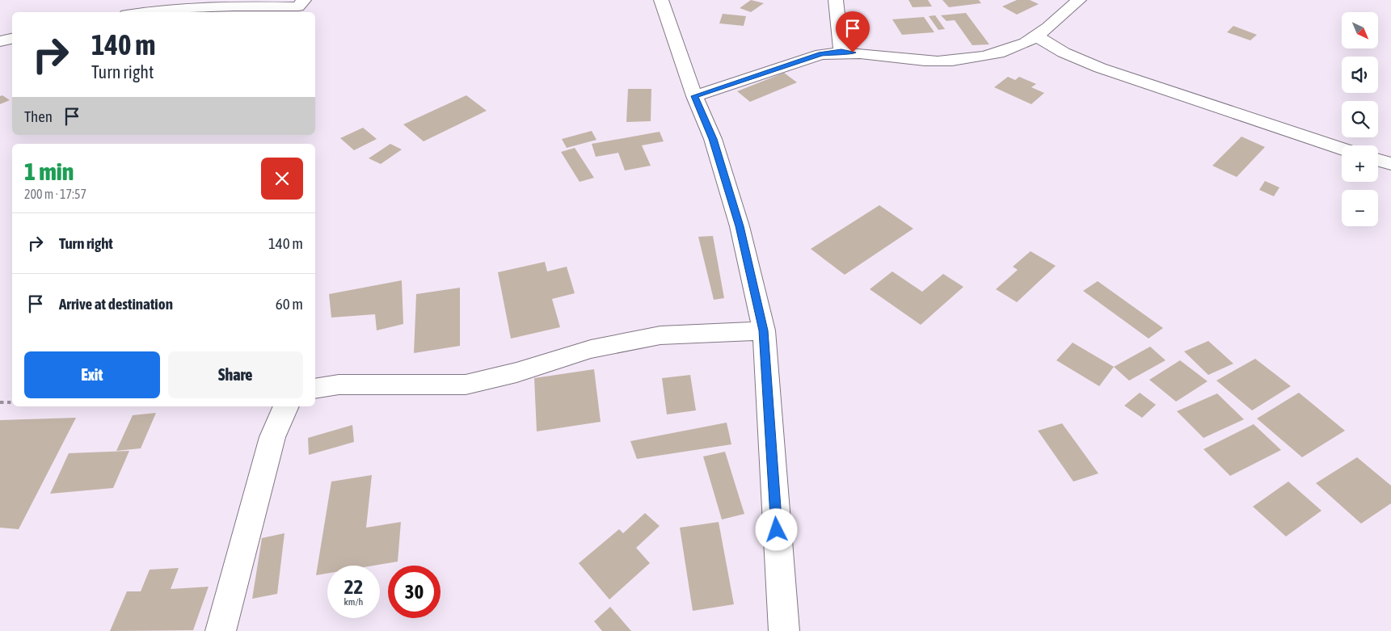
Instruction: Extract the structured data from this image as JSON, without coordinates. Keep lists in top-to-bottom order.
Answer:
{
  "north": "bottom right",
  "page": {
    "map_buttons": ["+", "−"],
    "turn": ["140 m", "Turn right"],
    "then": "Then",
    "heading": ["1 min", "200 m · 17:57"],
    "list": [
      {
        "name": "Turn right",
        "value": "140 m"
      },
      {
        "name": "Arrive at destination",
        "value": "60 m"
      }
    ],
    "buttons": ["Exit", "Share"],
    "speed": "22 km/h",
    "limit": "30"
  }
}
